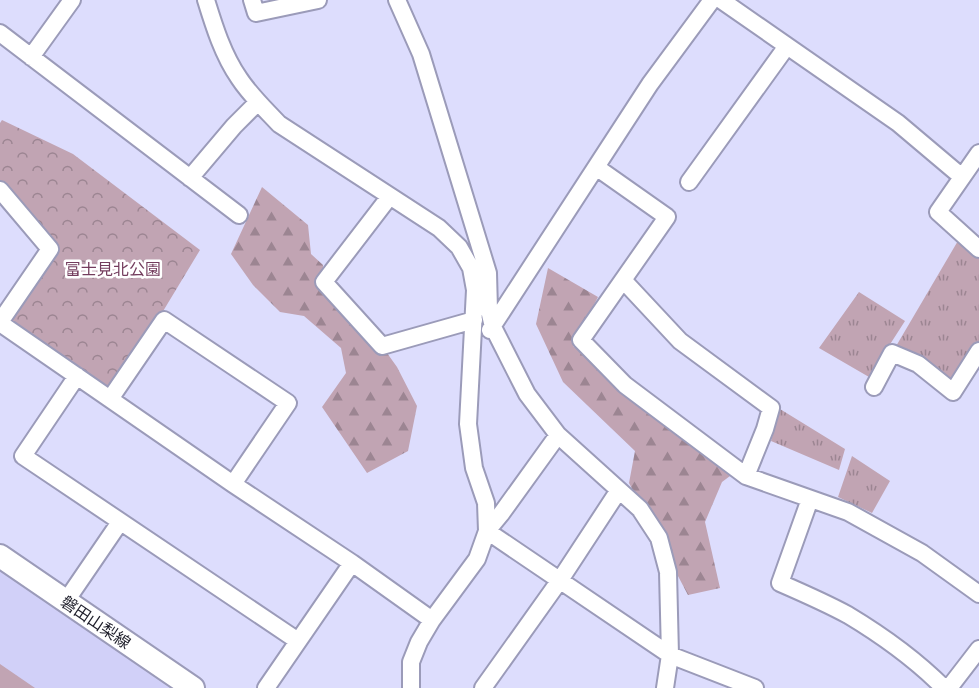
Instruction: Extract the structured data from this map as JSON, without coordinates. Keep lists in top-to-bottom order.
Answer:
{
  "streets": {
    "main road": ["磐田山梨線"]
  },
  "parks": ["富士見北公園"]
}
